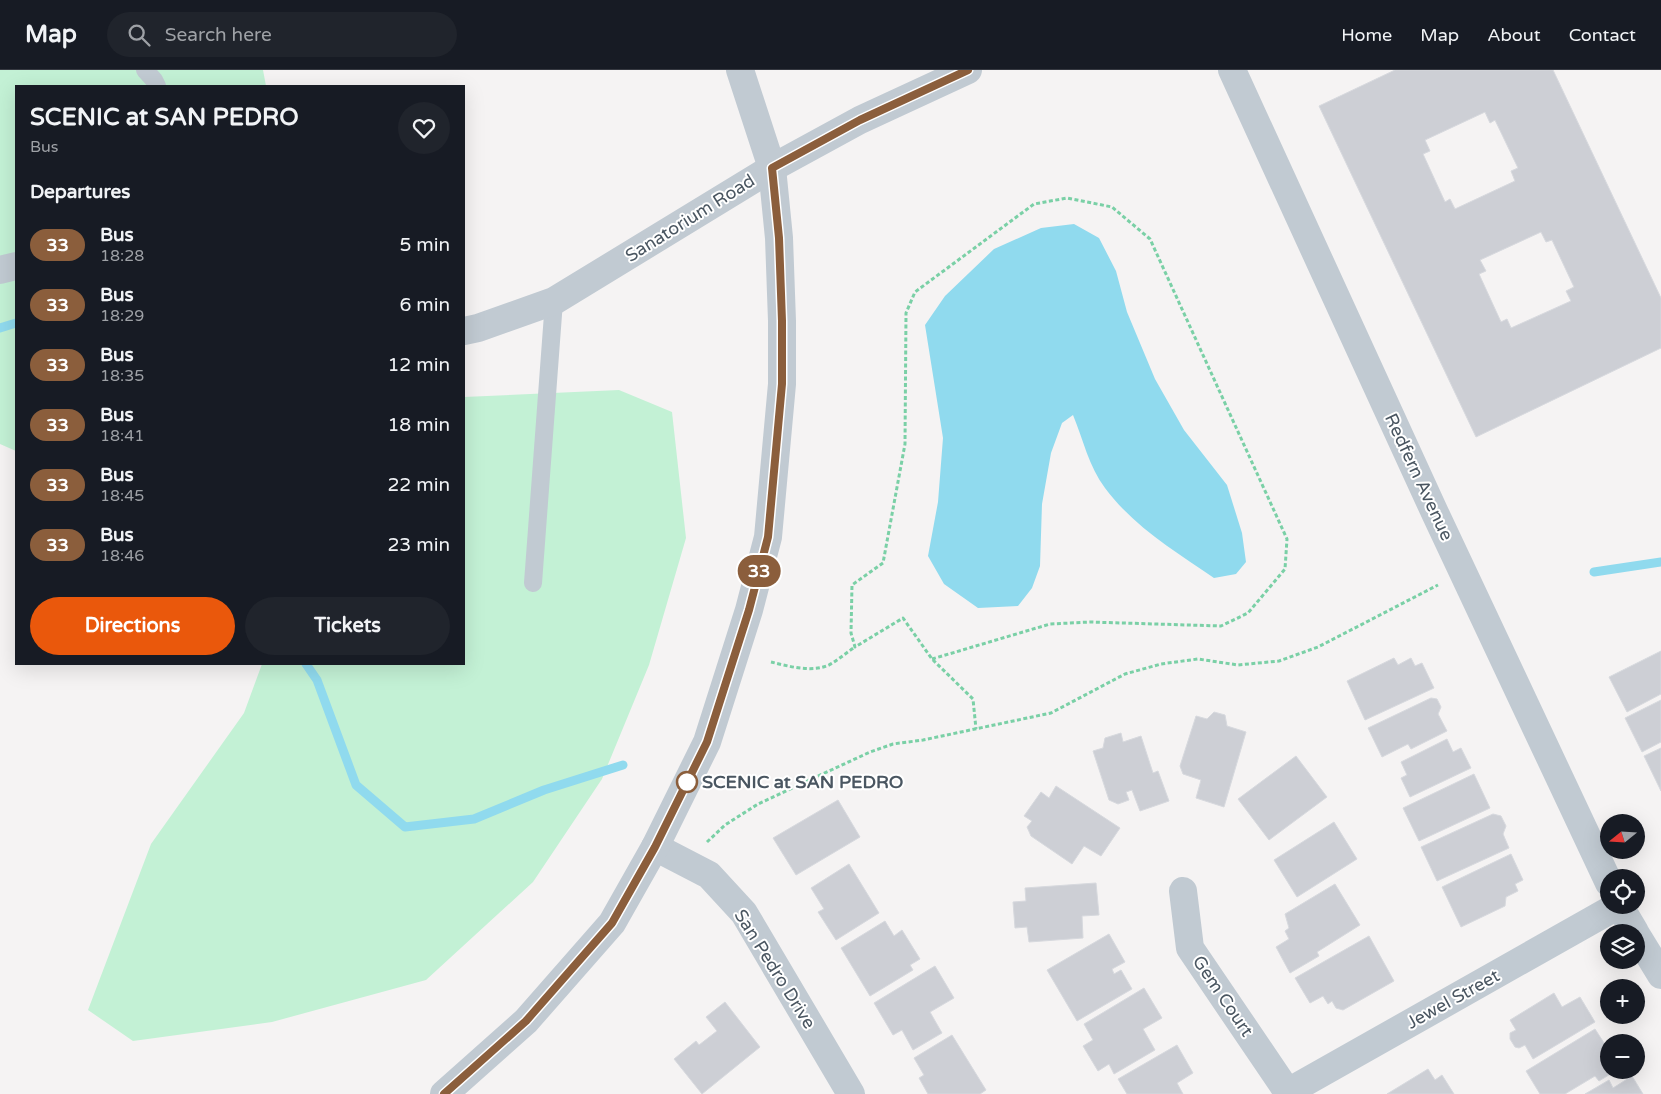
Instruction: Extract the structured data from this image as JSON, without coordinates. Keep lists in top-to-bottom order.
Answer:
{
  "streets": {
    "street": [
      "Sanatorium Road",
      "Redfern Avenue",
      "San Pedro Drive",
      "Gem Court",
      "Jewel Street"
    ]
  },
  "crossings": [
    ["Gem Court", "Jewel Street"]
  ],
  "places": ["SCENIC at SAN PEDRO"],
  "lines": ["bus line 33"],
  "north": "left",
  "page": {
    "header": "Map",
    "search": "Search here",
    "nav": [
      "Home",
      "Map",
      "About",
      "Contact"
    ],
    "on_map": "33",
    "heading": [
      ["SCENIC at SAN PEDRO", "Bus"],
      "Departures"
    ],
    "list": [
      {
        "mark": "33",
        "name": "Bus",
        "note": "18:28",
        "value": "5 min"
      },
      {
        "mark": "33",
        "name": "Bus",
        "note": "18:29",
        "value": "6 min"
      },
      {
        "mark": "33",
        "name": "Bus",
        "note": "18:35",
        "value": "12 min"
      },
      {
        "mark": "33",
        "name": "Bus",
        "note": "18:41",
        "value": "18 min"
      },
      {
        "mark": "33",
        "name": "Bus",
        "note": "18:45",
        "value": "22 min"
      },
      {
        "mark": "33",
        "name": "Bus",
        "note": "18:46",
        "value": "23 min"
      }
    ],
    "buttons": ["Directions", "Tickets"],
    "map_buttons": ["+", "−"]
  }
}
